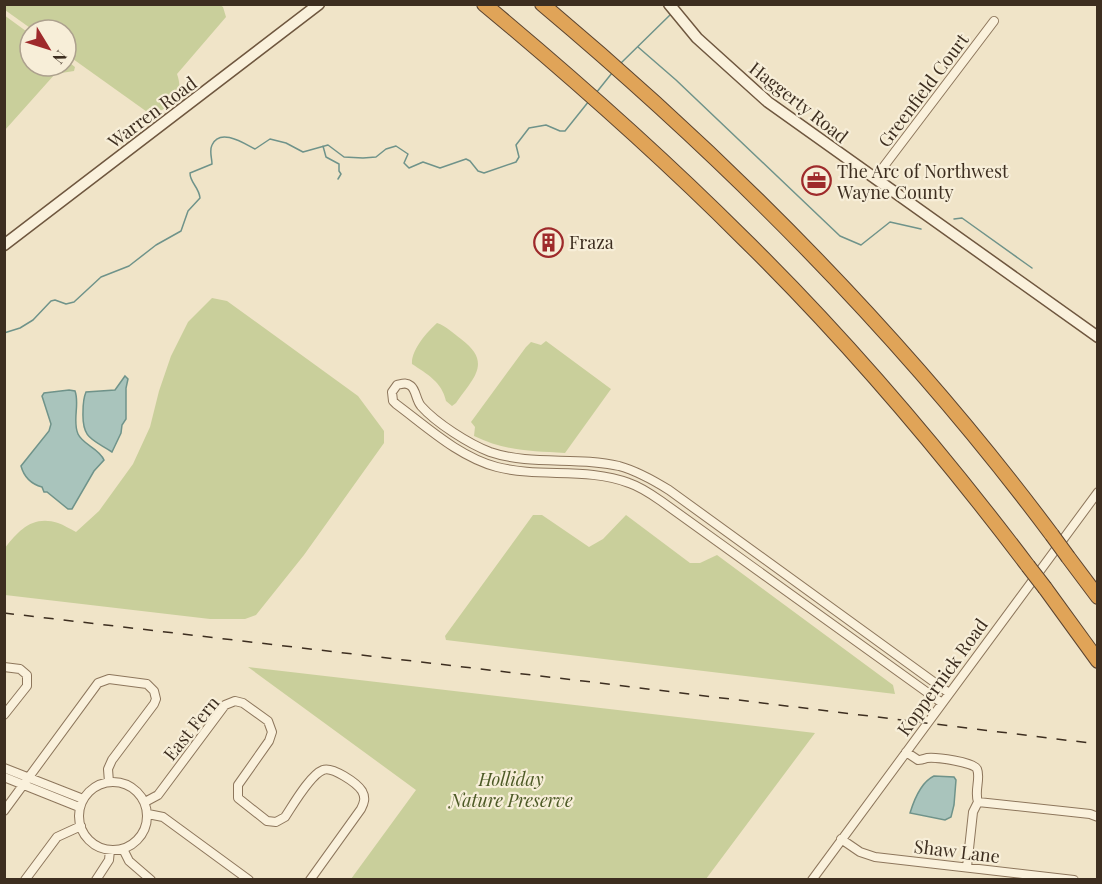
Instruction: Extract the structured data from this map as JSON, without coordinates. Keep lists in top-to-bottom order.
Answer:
{
  "streets": {
    "main road": ["Haggerty Road", "Warren Road"],
    "street": [
      "Greenfield Court",
      "Koppernick Road",
      "East Fern",
      "Shaw Lane"
    ]
  },
  "crossings": [
    ["Greenfield Court", "Haggerty Road"],
    ["Koppernick Road", "Shaw Lane"]
  ],
  "parks": ["Holliday Nature Preserve"],
  "places": {
    "office": ["The Arc of Northwest Wayne County"],
    "building": ["Fraza"]
  },
  "north": "bottom right"
}
